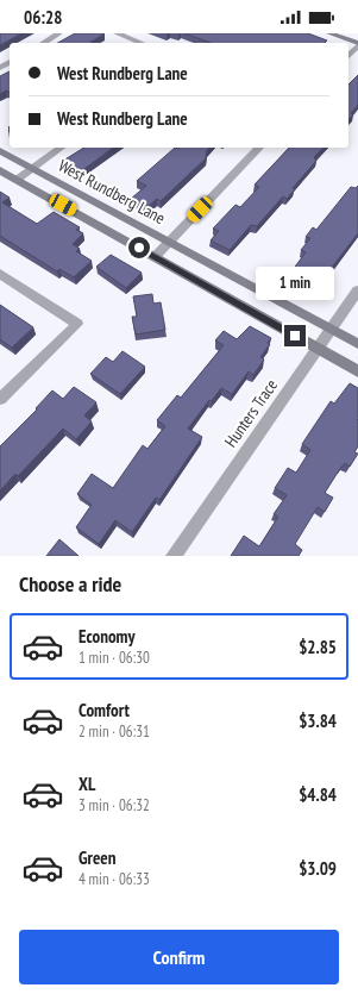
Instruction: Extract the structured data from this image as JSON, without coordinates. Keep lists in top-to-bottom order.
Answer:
{
  "streets": {
    "main road": ["West Rundberg Lane"],
    "street": ["Hunters Trace"]
  },
  "crossings": [
    ["West Rundberg Lane", "Hunters Trace"]
  ],
  "page": {
    "status": "06:28",
    "banner": ["West Rundberg Lane", "West Rundberg Lane"],
    "bubble": "1 min",
    "heading": "Choose a ride",
    "list": [
      {
        "name": "Economy",
        "note": "1 min · 06:30",
        "value": "$2.85"
      },
      {
        "name": "Comfort",
        "note": "2 min · 06:31",
        "value": "$3.84"
      },
      {
        "name": "XL",
        "note": "3 min · 06:32",
        "value": "$4.84"
      },
      {
        "name": "Green",
        "note": "4 min · 06:33",
        "value": "$3.09"
      }
    ],
    "buttons": "Confirm"
  }
}
